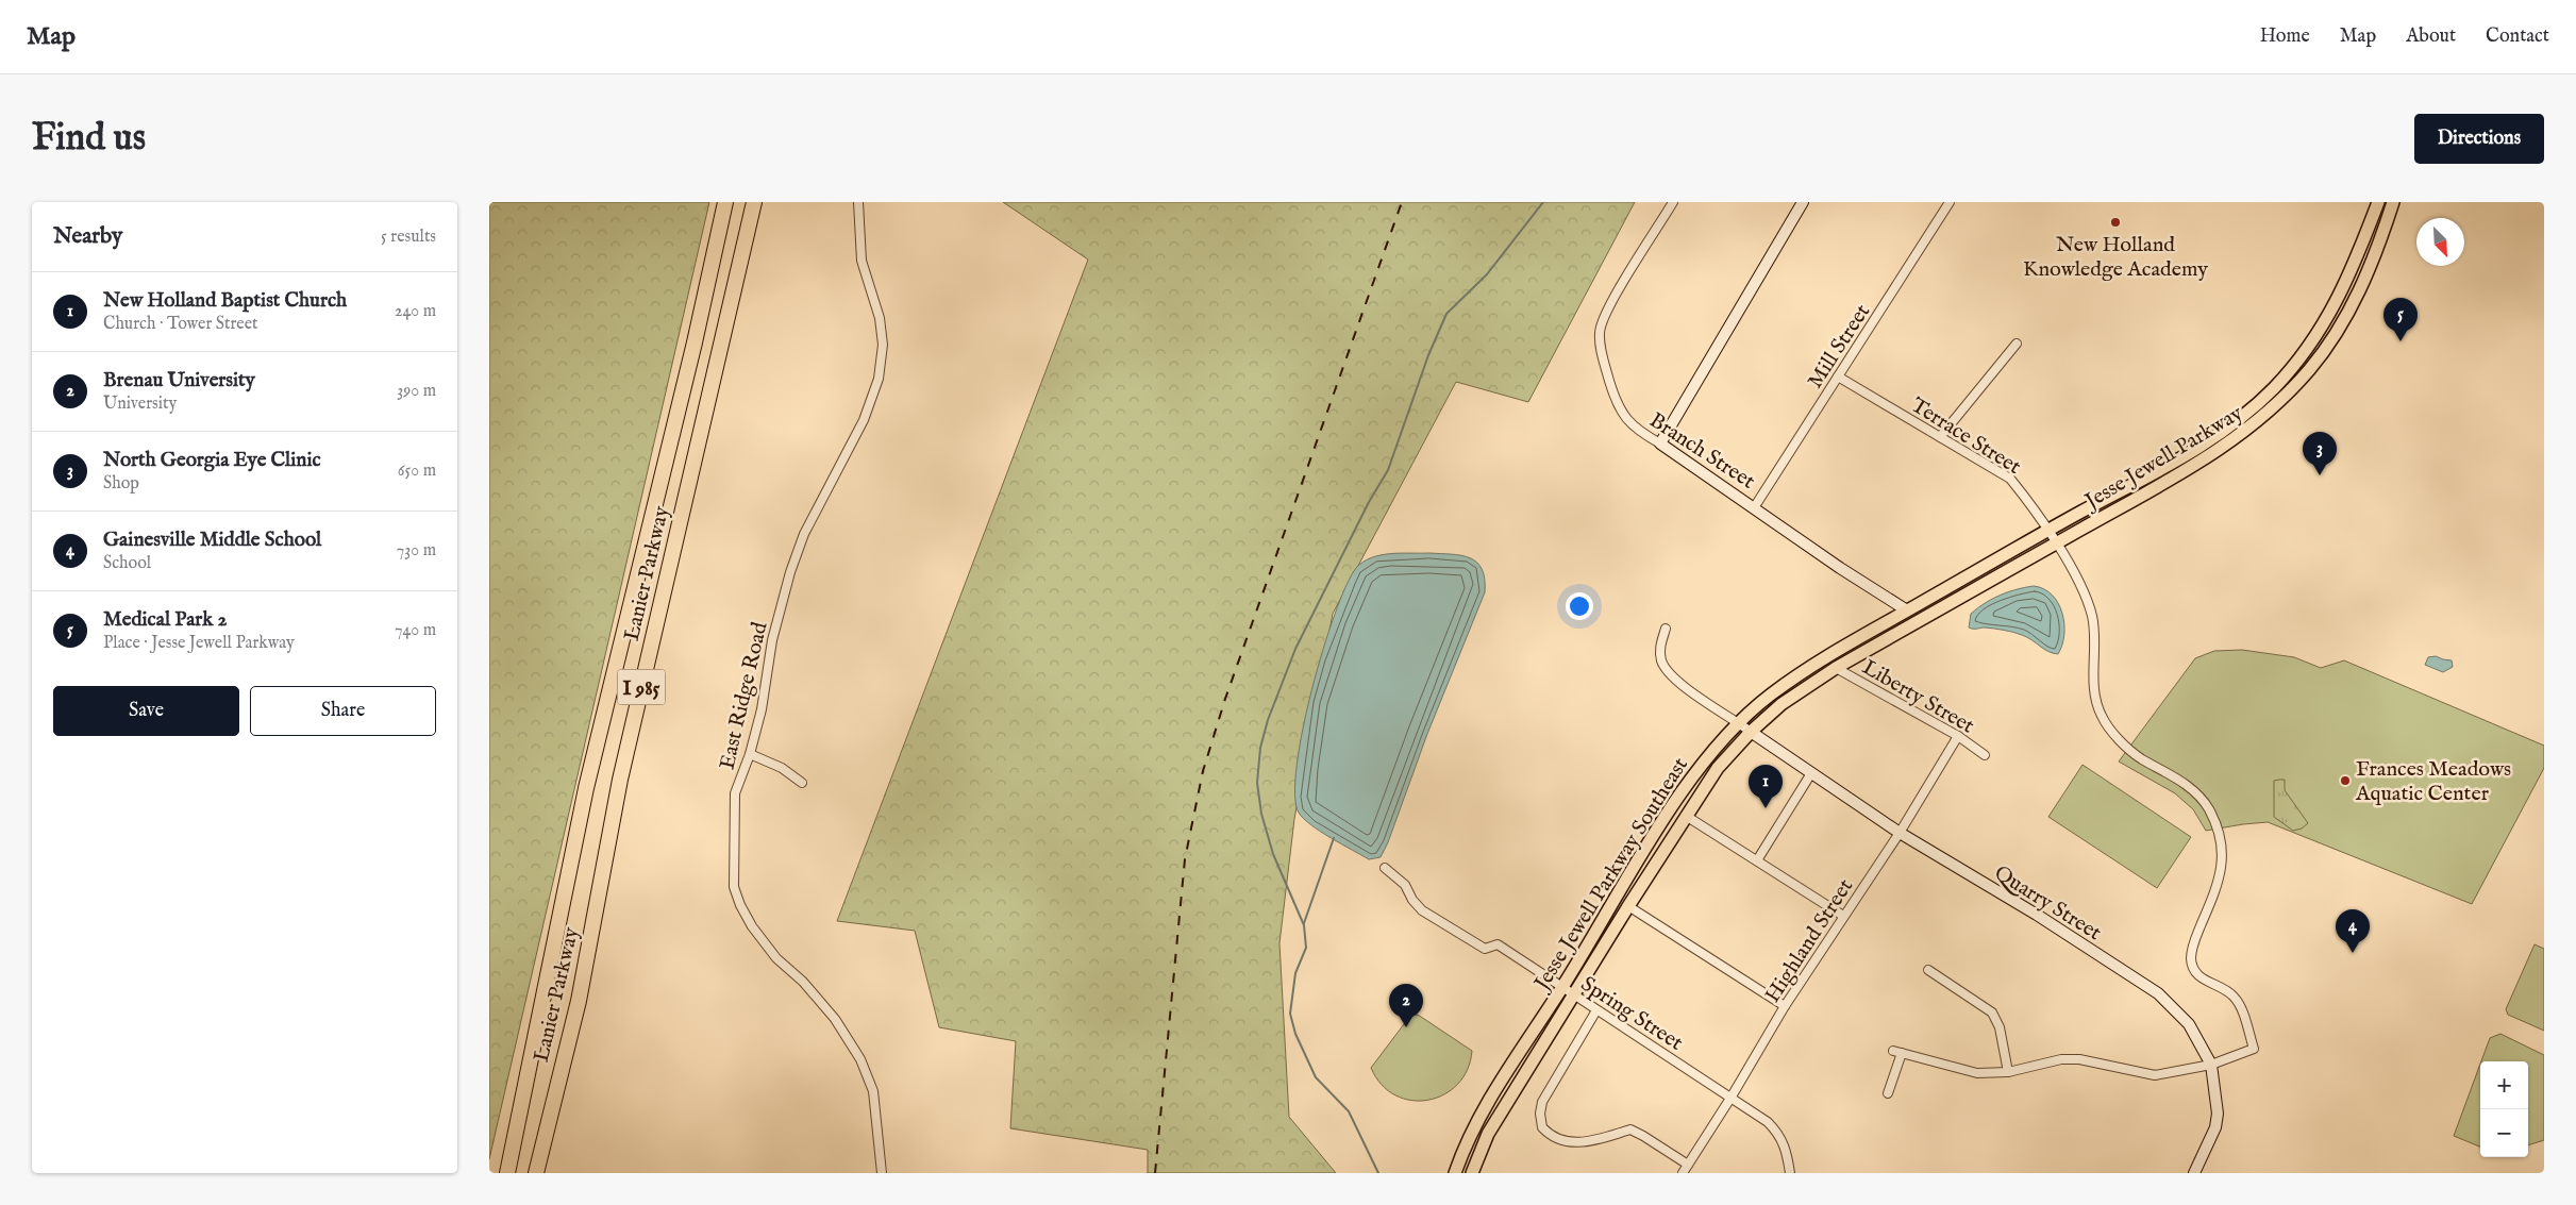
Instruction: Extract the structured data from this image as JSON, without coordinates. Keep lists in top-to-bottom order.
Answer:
{
  "streets": {
    "highway": ["Lanier Parkway", "I 985"],
    "main road": ["Jesse Jewell Parkway", "Jesse Jewell Parkway Southeast"],
    "street": [
      "Mill Street",
      "Terrace Street",
      "Branch Street",
      "East Ridge Road",
      "Liberty Street",
      "Quarry Street",
      "Highland Street",
      "Spring Street"
    ]
  },
  "crossings": [
    ["Mill Street", "Terrace Street"],
    ["Mill Street", "Branch Street"],
    ["Terrace Street", "Jesse Jewell Parkway"],
    ["Terrace Street", "Jesse Jewell Parkway Southeast"],
    ["Terrace Street", "Quarry Street"],
    ["Branch Street", "Jesse Jewell Parkway Southeast"],
    ["Jesse Jewell Parkway", "Jesse Jewell Parkway Southeast"],
    ["Liberty Street", "Jesse Jewell Parkway Southeast"],
    ["Liberty Street", "Highland Street"],
    ["Jesse Jewell Parkway Southeast", "Quarry Street"],
    ["Jesse Jewell Parkway Southeast", "Spring Street"],
    ["Quarry Street", "Highland Street"],
    ["Highland Street", "Spring Street"]
  ],
  "places": ["New Holland Knowledge Academy", "Frances Meadows Aquatic Center"],
  "north": "bottom right",
  "page": {
    "header": "Map",
    "nav": [
      "Home",
      "Map",
      "About",
      "Contact"
    ],
    "buttons": [
      "Directions",
      ["Save", "Share"]
    ],
    "title": "Find us",
    "heading": ["Nearby", "5 results"],
    "list": [
      {
        "mark": "1",
        "name": "New Holland Baptist Church",
        "note": "Church · Tower Street",
        "value": "240 m"
      },
      {
        "mark": "2",
        "name": "Brenau University",
        "note": "University",
        "value": "390 m"
      },
      {
        "mark": "3",
        "name": "North Georgia Eye Clinic",
        "note": "Shop",
        "value": "650 m"
      },
      {
        "mark": "4",
        "name": "Gainesville Middle School",
        "note": "School",
        "value": "730 m"
      },
      {
        "mark": "5",
        "name": "Medical Park 2",
        "note": "Place · Jesse Jewell Parkway",
        "value": "740 m"
      }
    ],
    "pins": [
      "5",
      "3",
      "1",
      "4",
      "2"
    ],
    "map_buttons": ["+", "−"]
  }
}
